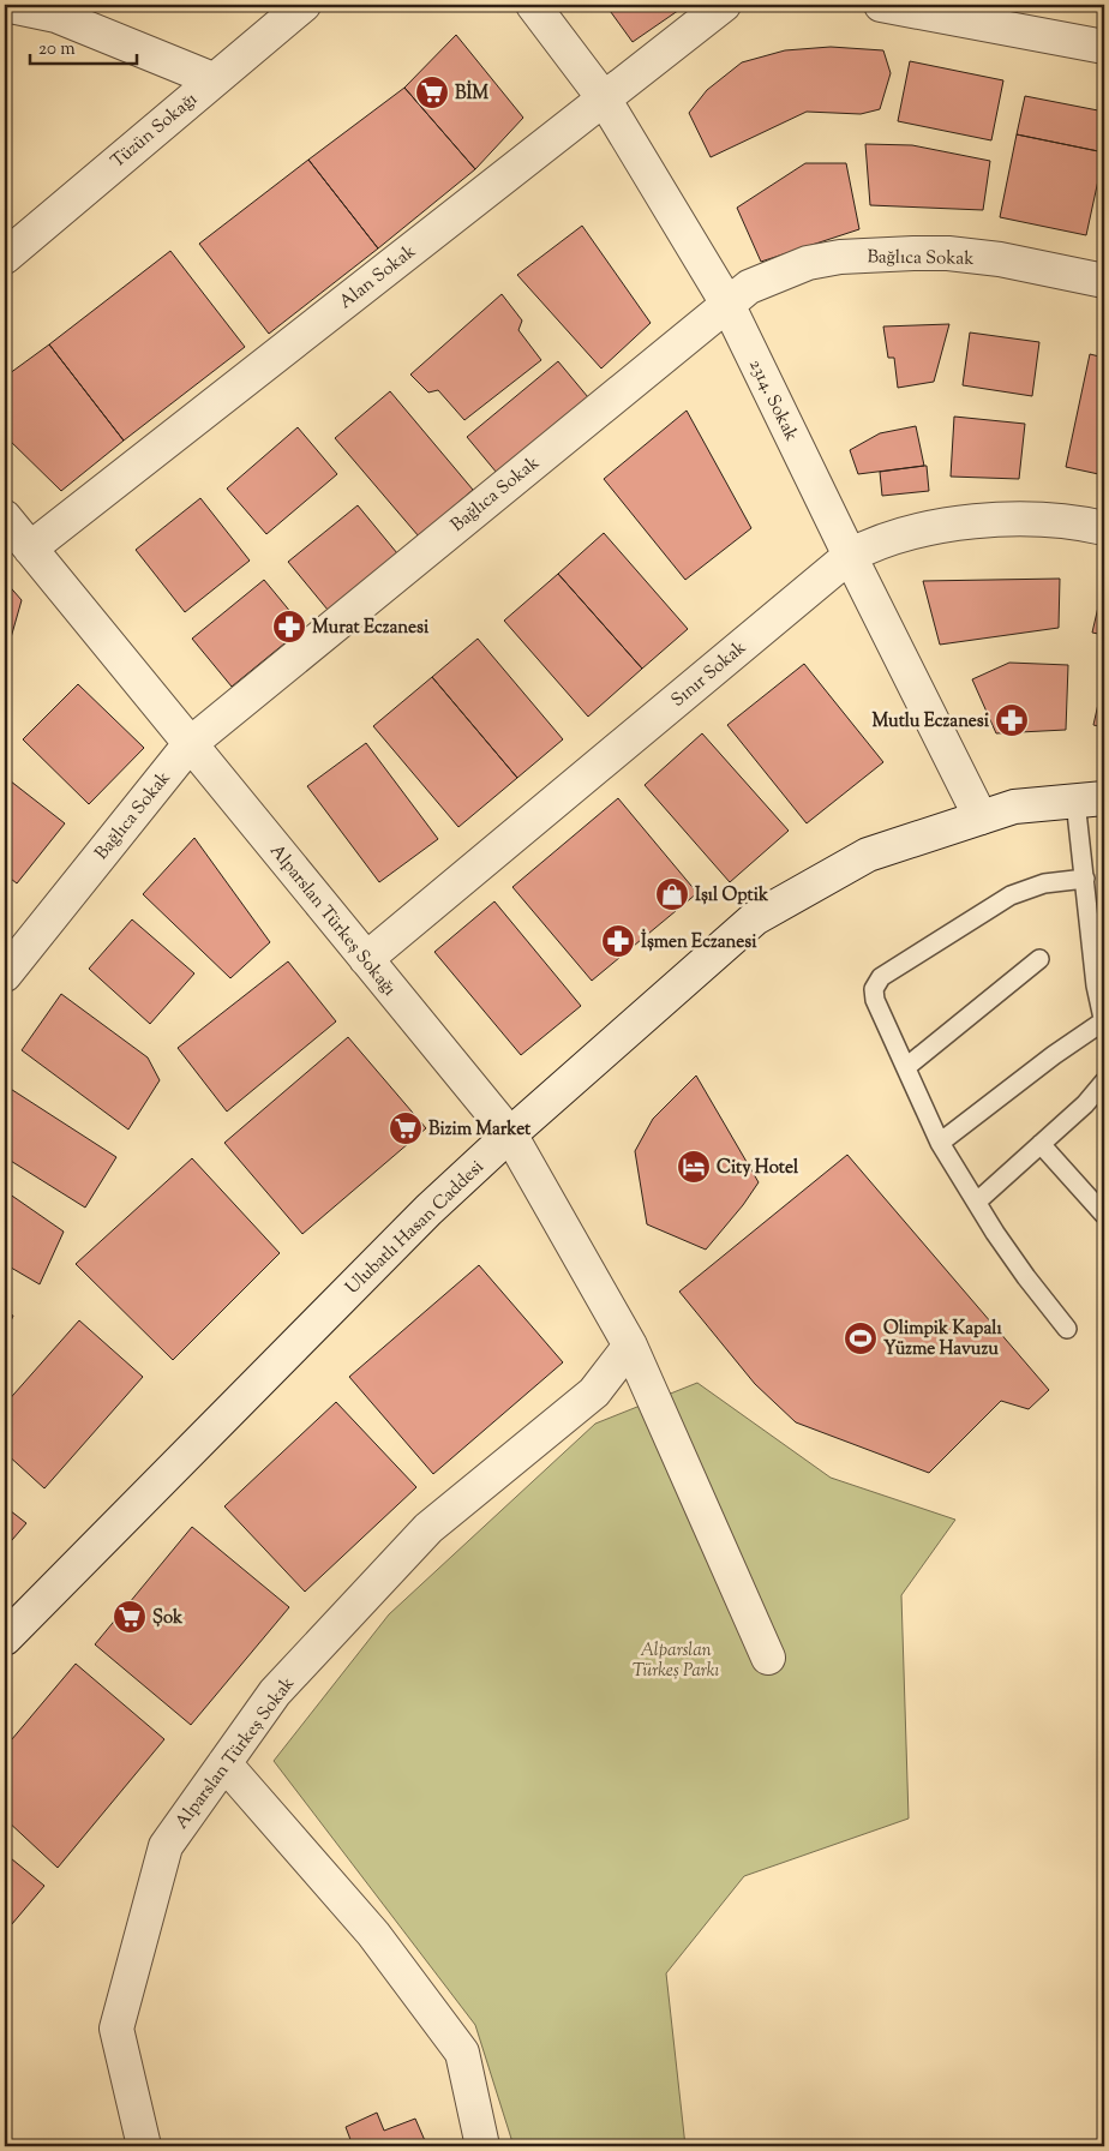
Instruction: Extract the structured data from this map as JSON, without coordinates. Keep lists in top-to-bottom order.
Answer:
{
  "streets": {
    "street": [
      "Tüzün Sokağı",
      "Bağlıca Sokak",
      "Alan Sokak",
      "2314. Sokak",
      "Sınır Sokak",
      "Alparslan Türkeş Sokağı",
      "Ulubatlı Hasan Caddesi",
      "Alparslan Türkeş Sokak"
    ]
  },
  "crossings": [
    ["Bağlıca Sokak", "2314. Sokak"],
    ["Bağlıca Sokak", "Alparslan Türkeş Sokağı"],
    ["Alan Sokak", "2314. Sokak"],
    ["Alan Sokak", "Alparslan Türkeş Sokağı"],
    ["2314. Sokak", "Sınır Sokak"],
    ["2314. Sokak", "Ulubatlı Hasan Caddesi"],
    ["Sınır Sokak", "Alparslan Türkeş Sokağı"],
    ["Alparslan Türkeş Sokağı", "Ulubatlı Hasan Caddesi"],
    ["Alparslan Türkeş Sokağı", "Alparslan Türkeş Sokak"]
  ],
  "parks": ["Alparslan Türkeş Parkı"],
  "places": {
    "supermarket": ["BİM", "Bizim Market", "Şok"],
    "pharmacy": ["Murat Eczanesi", "Mutlu Eczanesi", "İşmen Eczanesi"],
    "shop": ["Işıl Optik"],
    "hotel": ["City Hotel"],
    "sports": ["Olimpik Kapalı Yüzme Havuzu"]
  },
  "scale_bar": "20 m"
}
